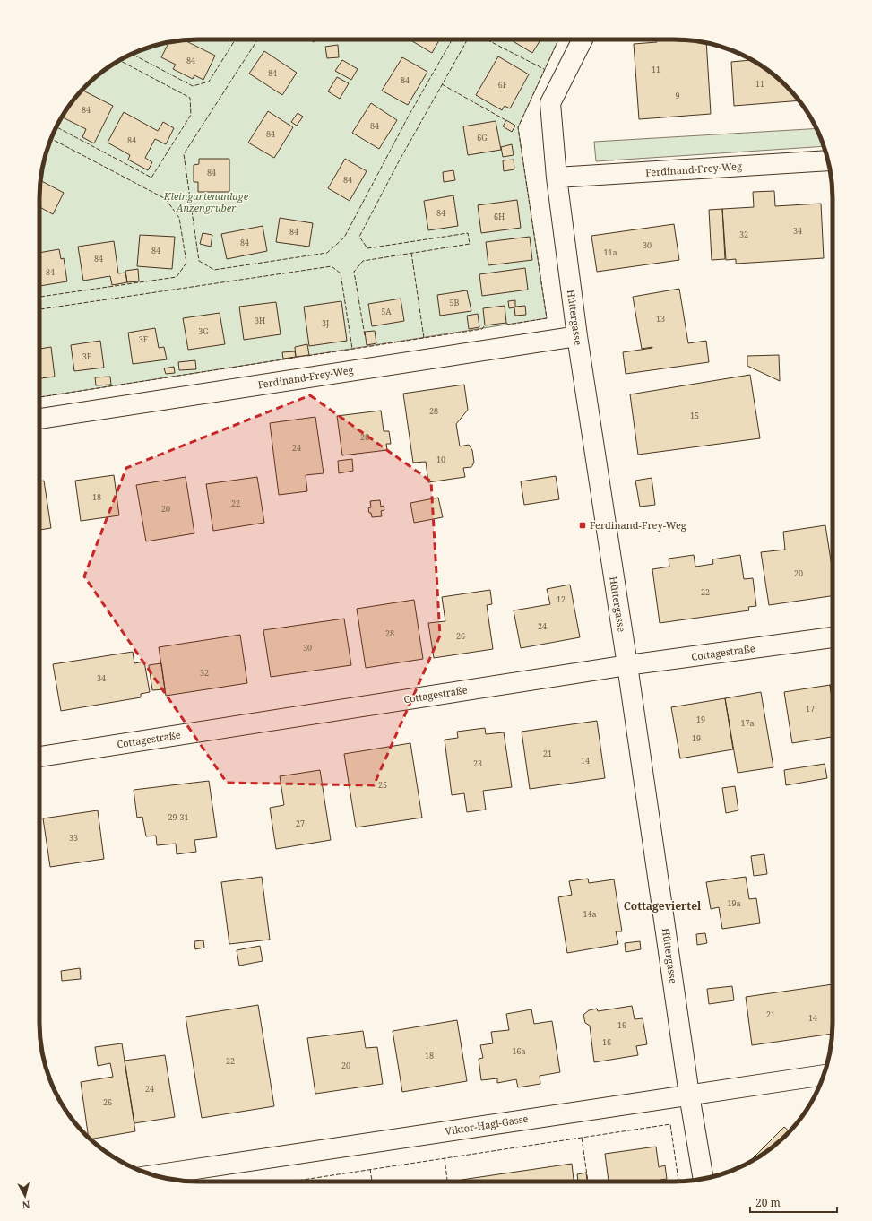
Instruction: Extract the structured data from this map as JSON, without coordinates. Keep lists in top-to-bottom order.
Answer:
{
  "streets": {
    "street": [
      "Ferdinand-Frey-Weg",
      "Hüttergasse",
      "Cottagestraße",
      "Viktor-Hagl-Gasse"
    ]
  },
  "crossings": [
    ["Ferdinand-Frey-Weg", "Hüttergasse"],
    ["Hüttergasse", "Cottagestraße"],
    ["Hüttergasse", "Viktor-Hagl-Gasse"]
  ],
  "districts": ["Cottageviertel"],
  "parks": ["Kleingartenanlage Anzengruber"],
  "places": {
    "transit": ["Ferdinand-Frey-Weg"]
  },
  "house_numbers": [
    "84",
    "11",
    "84",
    "84",
    "11",
    "6F",
    "9",
    "84",
    "84",
    "84",
    "6G",
    "84",
    "84",
    "84",
    "84",
    "6H",
    "34",
    "84",
    "32",
    "84",
    "30",
    "84",
    "11a",
    "84",
    "84",
    "5B",
    "5A",
    "13",
    "3H",
    "3J",
    "3G",
    "3F",
    "3E",
    "28",
    "15",
    "26",
    "24",
    "10",
    "18",
    "22",
    "20",
    "20",
    "22",
    "12",
    "24",
    "28",
    "26",
    "30",
    "32",
    "34",
    "17",
    "19",
    "17a",
    "19",
    "21",
    "14",
    "23",
    "25",
    "29-31",
    "27",
    "33",
    "19a",
    "14a",
    "21",
    "14",
    "16",
    "16",
    "16a",
    "18",
    "22",
    "20",
    "24",
    "26"
  ],
  "scale_bar": "20 m",
  "north": "bottom"
}
